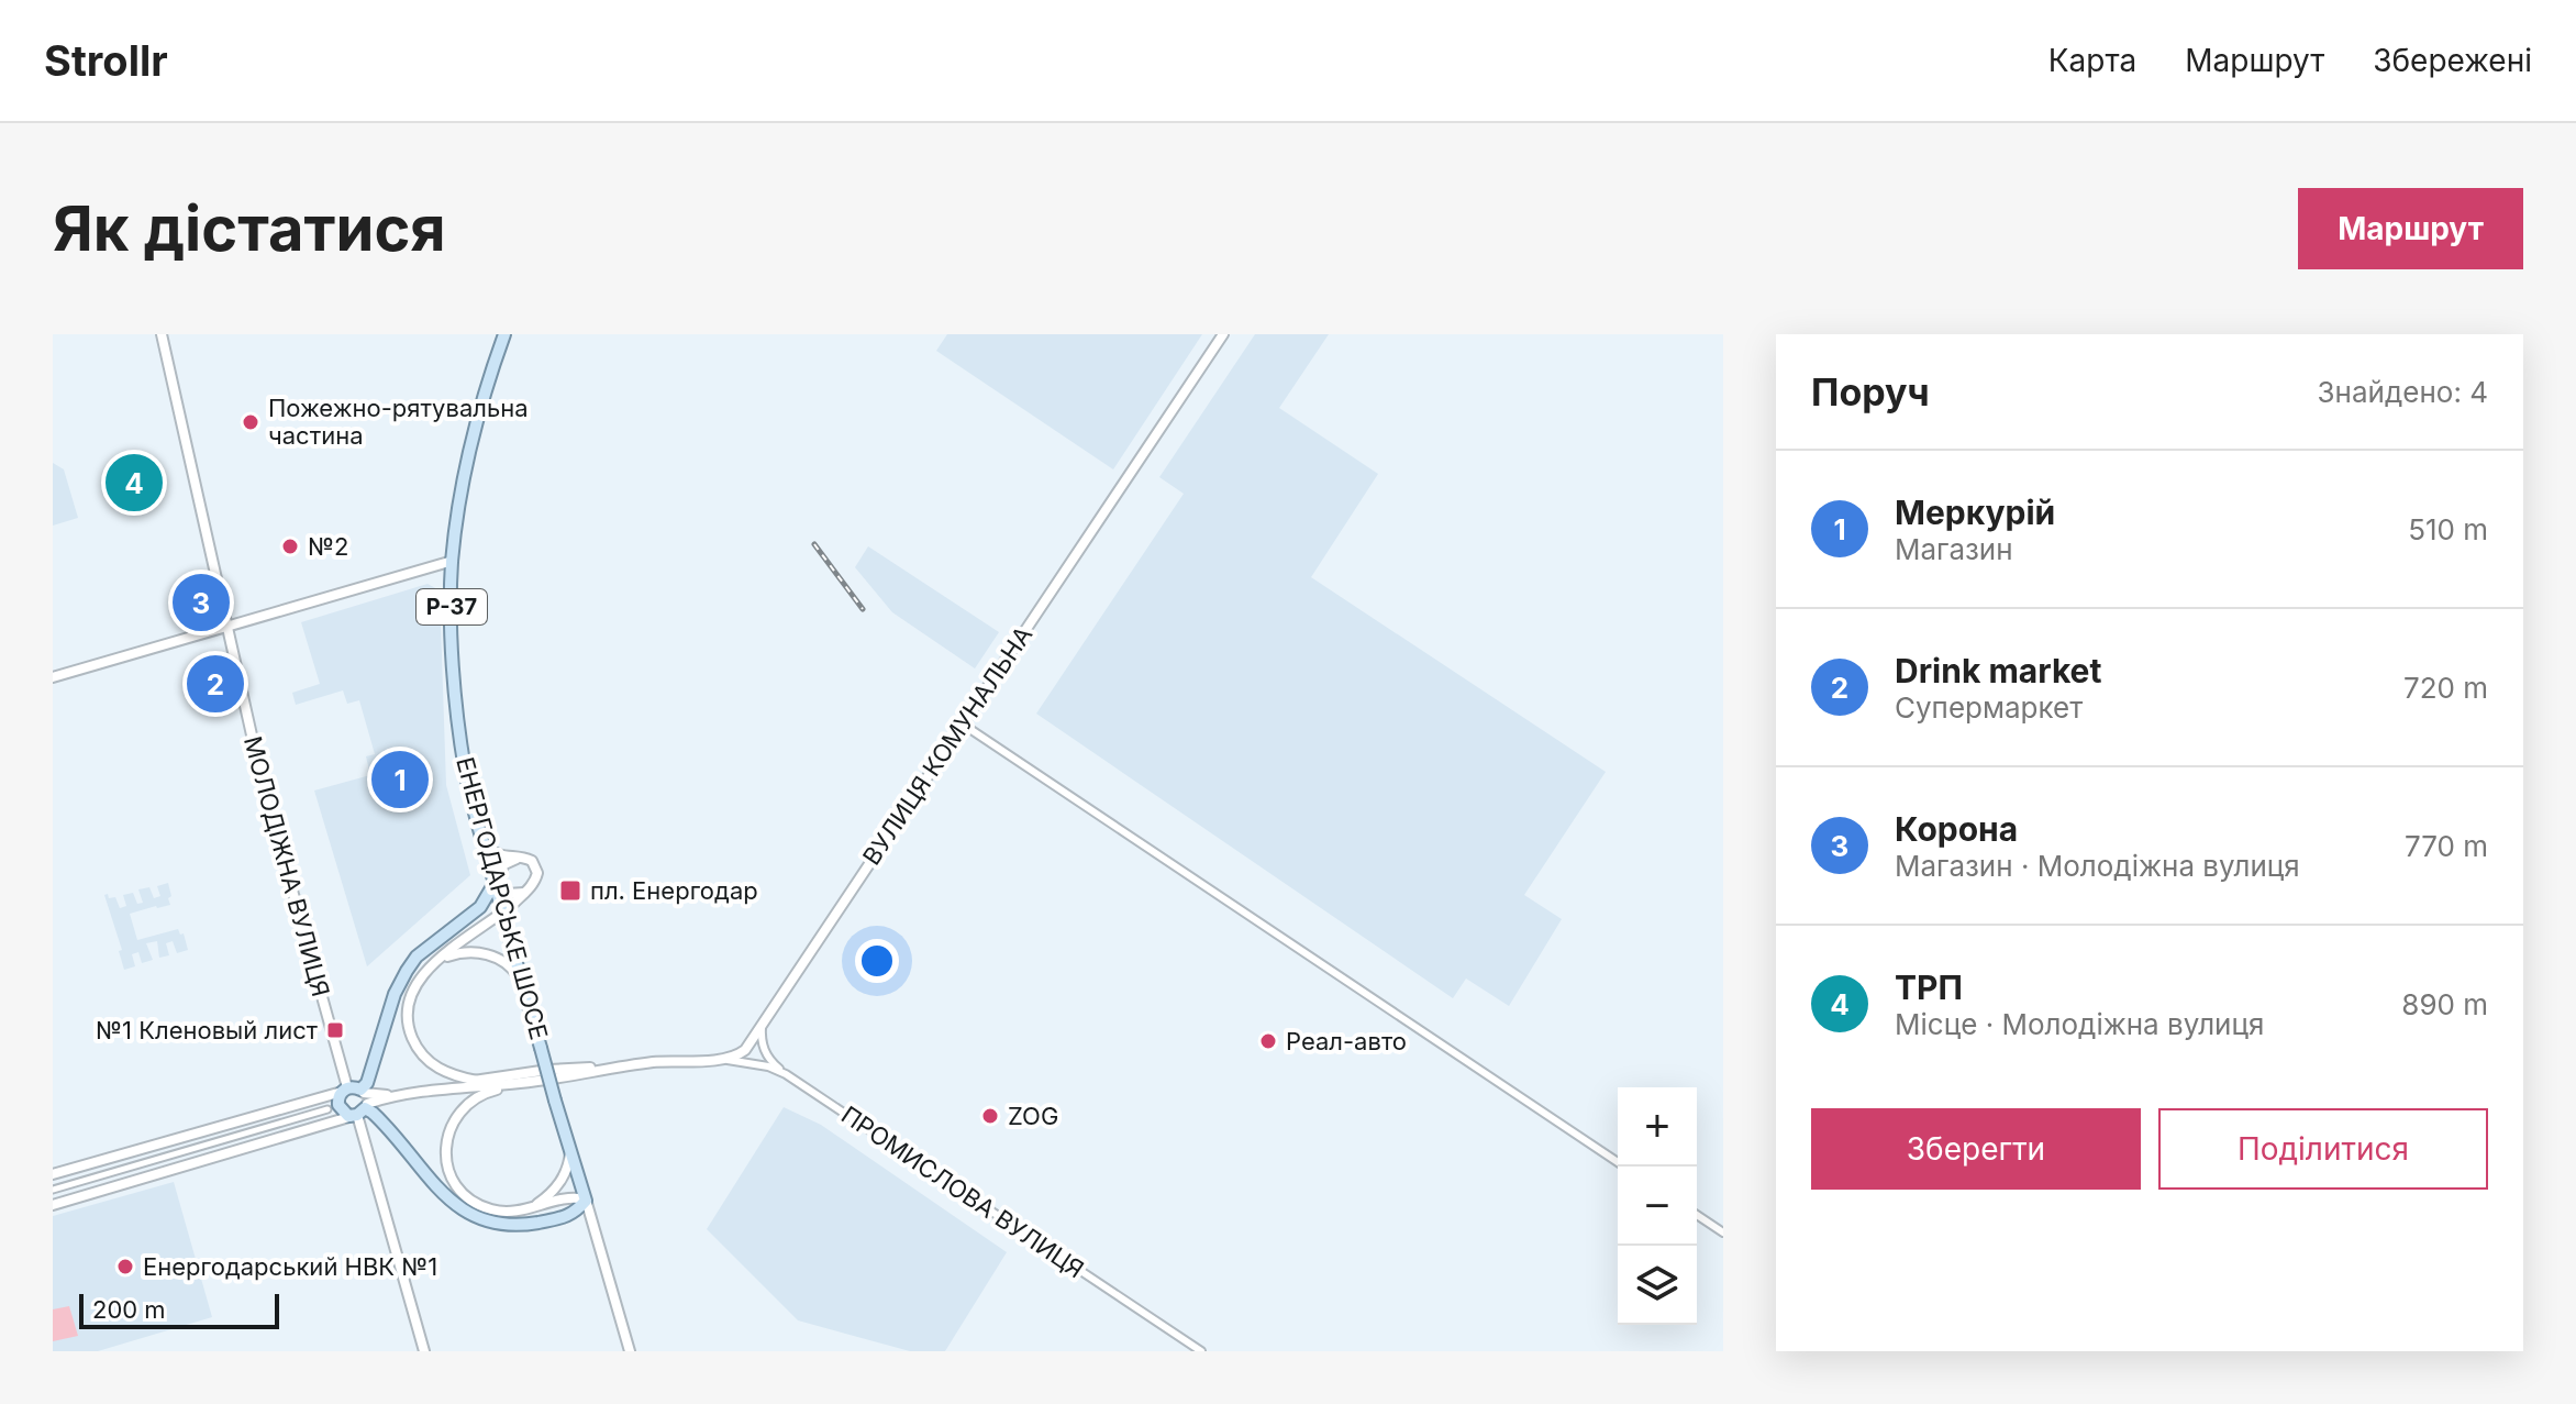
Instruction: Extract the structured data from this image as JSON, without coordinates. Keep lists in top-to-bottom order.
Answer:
{
  "streets": {
    "main road": ["Р-37", "ЕНЕРГОДАРСЬКЕ ШОСЕ"],
    "street": ["ВУЛИЦЯ КОМУНАЛЬНА", "МОЛОДІЖНА ВУЛИЦЯ", "ПРОМИСЛОВА ВУЛИЦЯ"]
  },
  "crossings": [
    ["ВУЛИЦЯ КОМУНАЛЬНА", "ПРОМИСЛОВА ВУЛИЦЯ"]
  ],
  "places": {
    "other": [
      "Пожежно-рятувальна частина",
      "№2",
      "Реал-авто",
      "ZOG",
      "Енергодарський НВК №1"
    ],
    "transit": ["пл. Енергодар", "№1 Кленовый лист"]
  },
  "scale_bar": "200 m",
  "page": {
    "header": "Strollr",
    "nav": ["Карта", "Маршрут", "Збережені"],
    "buttons": [
      "Маршрут",
      ["Зберегти", "Поділитися"]
    ],
    "title": "Як дістатися",
    "heading": ["Поруч", "Знайдено: 4"],
    "list": [
      {
        "mark": "1",
        "name": "Меркурій",
        "note": "Магазин",
        "value": "510 m"
      },
      {
        "mark": "2",
        "name": "Drink market",
        "note": "Супермаркет",
        "value": "720 m"
      },
      {
        "mark": "3",
        "name": "Корона",
        "note": "Магазин · Молодіжна вулиця",
        "value": "770 m"
      },
      {
        "mark": "4",
        "name": "ТРП",
        "note": "Місце · Молодіжна вулиця",
        "value": "890 m"
      }
    ],
    "pins": [
      "4",
      "3",
      "2",
      "1"
    ],
    "map_buttons": ["+", "−"],
    "scale": "200 m"
  }
}
